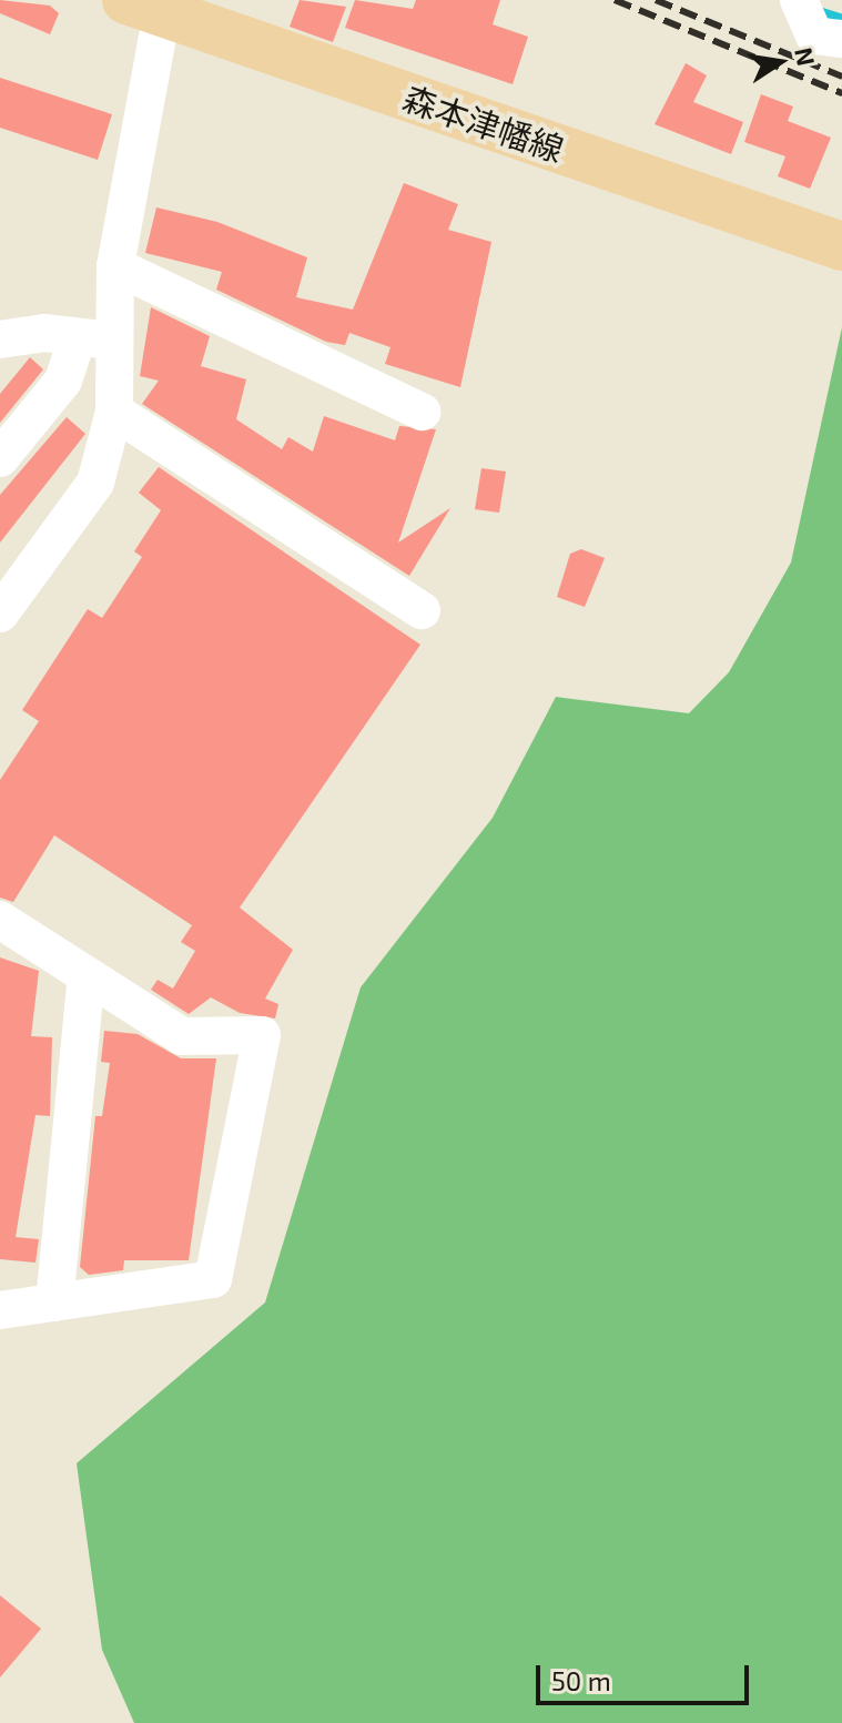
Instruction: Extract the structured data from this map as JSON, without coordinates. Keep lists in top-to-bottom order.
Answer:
{
  "streets": {
    "main road": ["森本津幡線"]
  },
  "scale_bar": "50 m",
  "north": "right"
}
